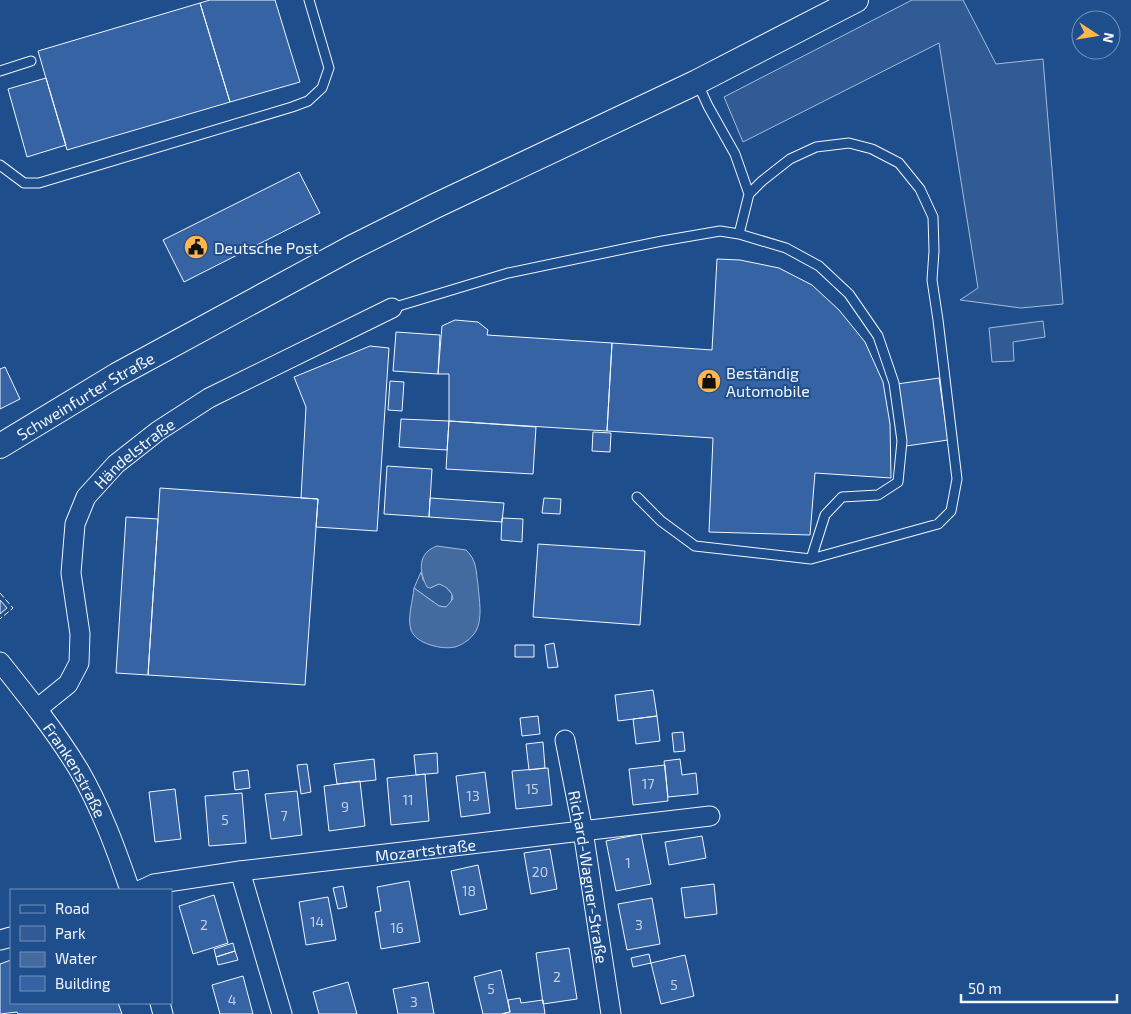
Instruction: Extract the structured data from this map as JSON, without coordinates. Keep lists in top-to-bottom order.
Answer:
{
  "streets": {
    "street": [
      "Schweinfurter Straße",
      "Händelstraße",
      "Frankenstraße",
      "Mozartstraße",
      "Richard-Wagner-Straße"
    ]
  },
  "crossings": [
    ["Händelstraße", "Frankenstraße"],
    ["Mozartstraße", "Richard-Wagner-Straße"]
  ],
  "places": {
    "public building": ["Deutsche Post"],
    "shop": ["Beständig Automobile"]
  },
  "house_numbers": [
    "17",
    "15",
    "13",
    "11",
    "9",
    "7",
    "5",
    "1",
    "20",
    "18",
    "14",
    "2",
    "3",
    "16",
    "2",
    "5",
    "5",
    "4",
    "3"
  ],
  "legend": [
    "Road",
    "Park",
    "Water",
    "Building"
  ],
  "scale_bar": "50 m",
  "north": "right"
}
